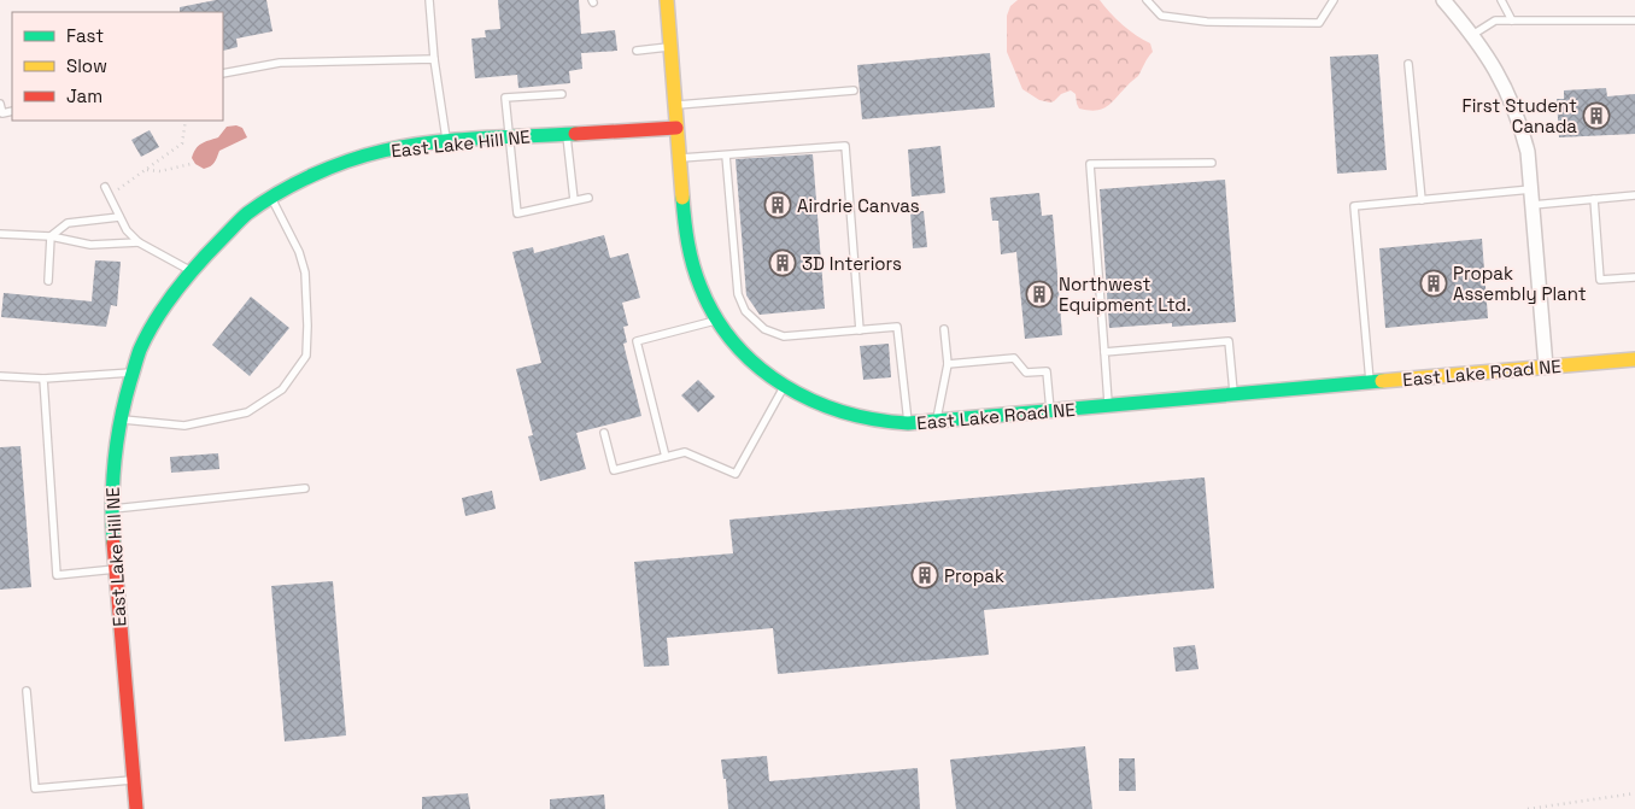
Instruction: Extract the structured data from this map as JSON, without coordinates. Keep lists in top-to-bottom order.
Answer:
{
  "streets": {
    "street": ["East Lake Hill NE", "East Lake Road NE"]
  },
  "crossings": [
    ["East Lake Hill NE", "East Lake Road NE"]
  ],
  "places": {
    "building": [
      "First Student Canada",
      "Airdrie Canvas",
      "3D Interiors",
      "Propak Assembly Plant",
      "Northwest Equipment Ltd.",
      "Propak"
    ]
  },
  "legend": ["Fast", "Slow", "Jam"]
}
